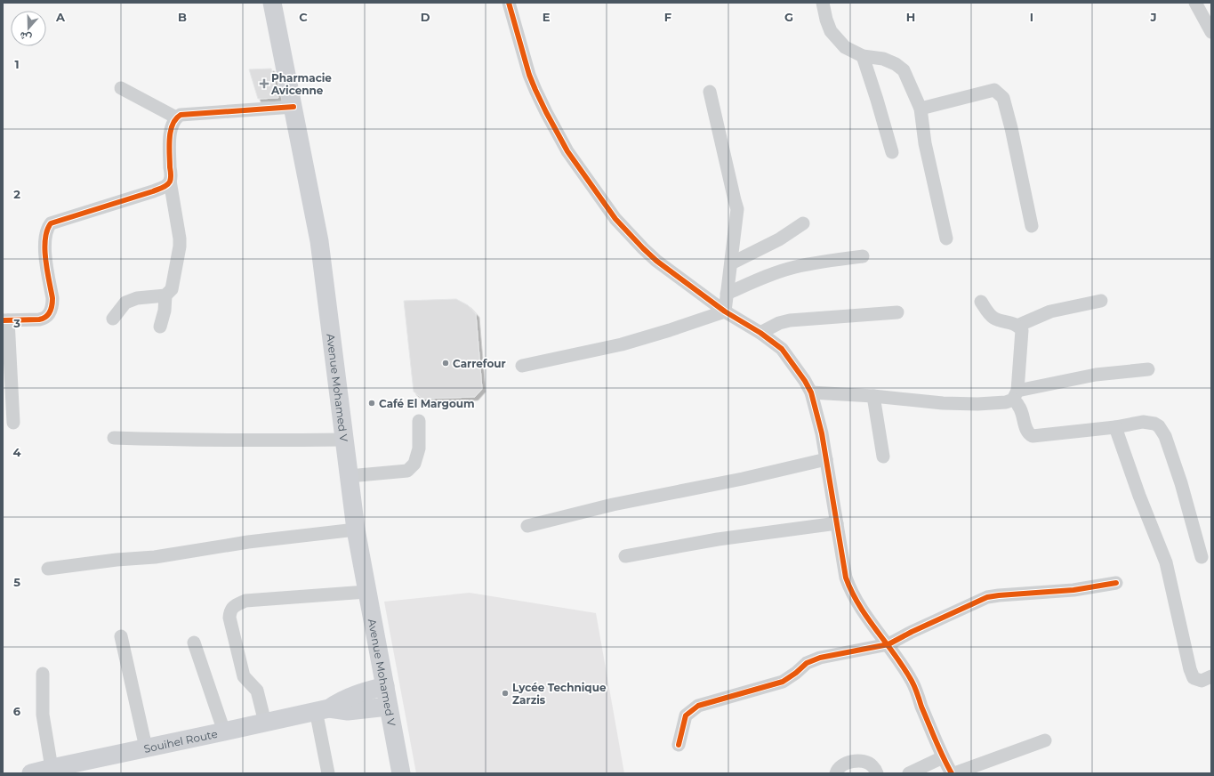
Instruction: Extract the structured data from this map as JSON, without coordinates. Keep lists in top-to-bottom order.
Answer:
{
  "streets": {
    "main road": ["Avenue Mohamed V", "Souihel Route"]
  },
  "places": {
    "health": ["Pharmacie Avicenne"],
    "other": ["Carrefour", "Café El Margoum", "Lycée Technique Zarzis"]
  },
  "north": "bottom",
  "grid": {
    "columns": [
      "A",
      "B",
      "C",
      "D",
      "E",
      "F",
      "G",
      "H",
      "I",
      "J"
    ],
    "rows": [
      "1",
      "2",
      "3",
      "4",
      "5",
      "6"
    ]
  }
}
